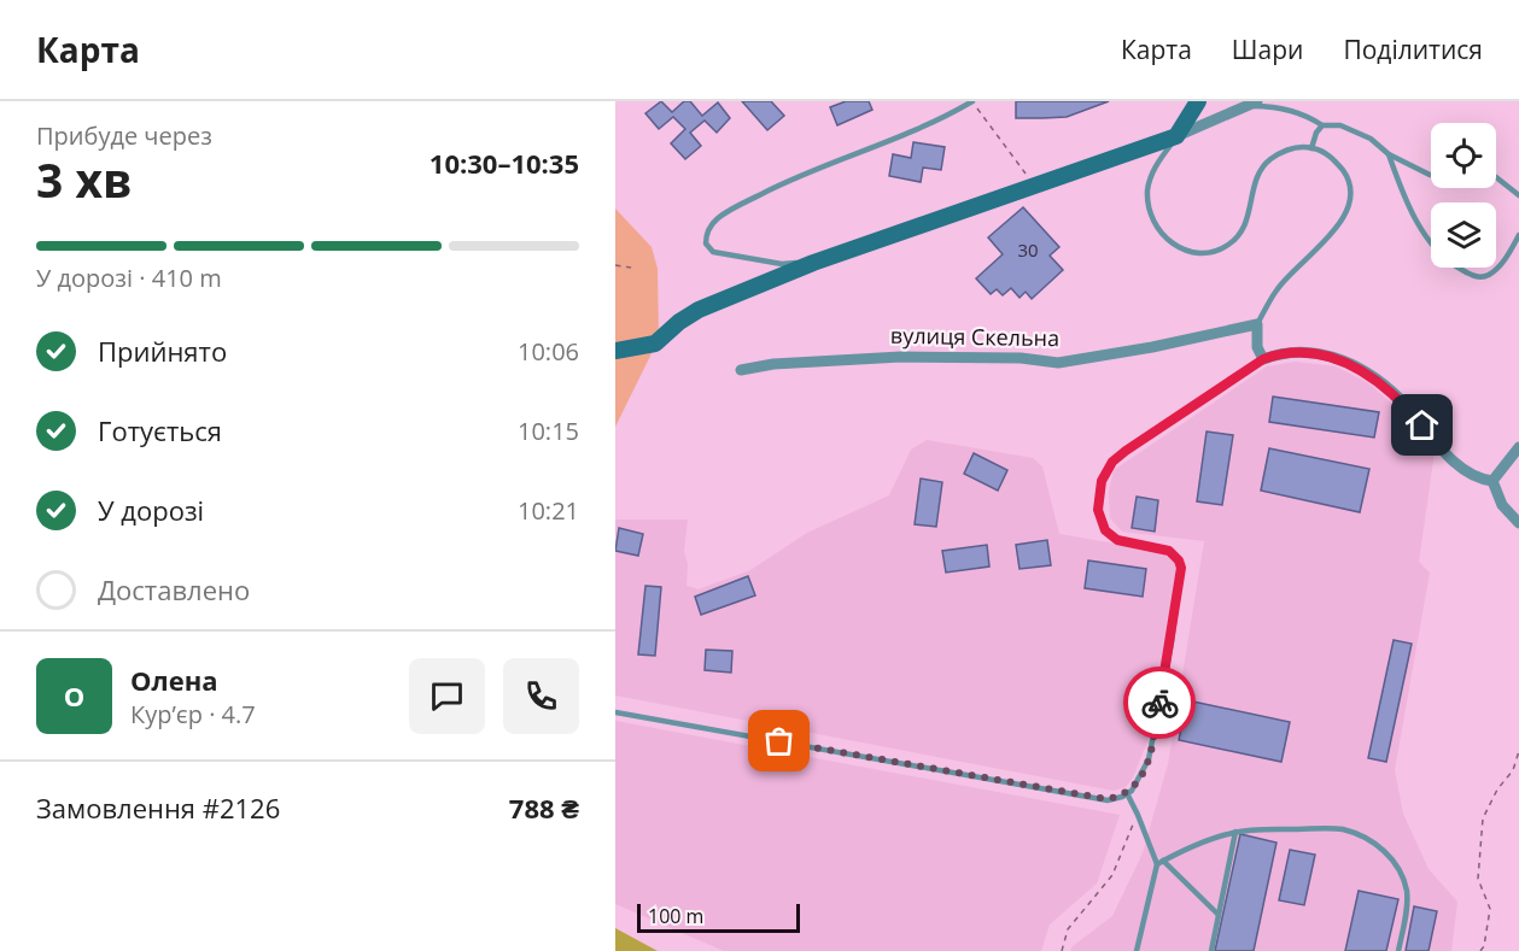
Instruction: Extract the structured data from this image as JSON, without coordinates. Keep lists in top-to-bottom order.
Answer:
{
  "streets": {
    "street": ["вулиця Скельна"]
  },
  "house_numbers": ["30"],
  "scale_bar": "100 m",
  "page": {
    "header": "Карта",
    "nav": ["Карта", "Шари", "Поділитися"],
    "heading": ["3 хв", "Прибуде через", "10:30–10:35"],
    "panel": [
      "Олена",
      "Кур’єр · 4.7",
      "Замовлення #2126",
      "788 ₴"
    ],
    "bar": "У дорозі · 410 m",
    "list": [
      ["Прийнято", "10:06"],
      ["Готується", "10:15"],
      ["У дорозі", "10:21"],
      "Доставлено"
    ],
    "round": "О",
    "scale": "100 m"
  }
}
